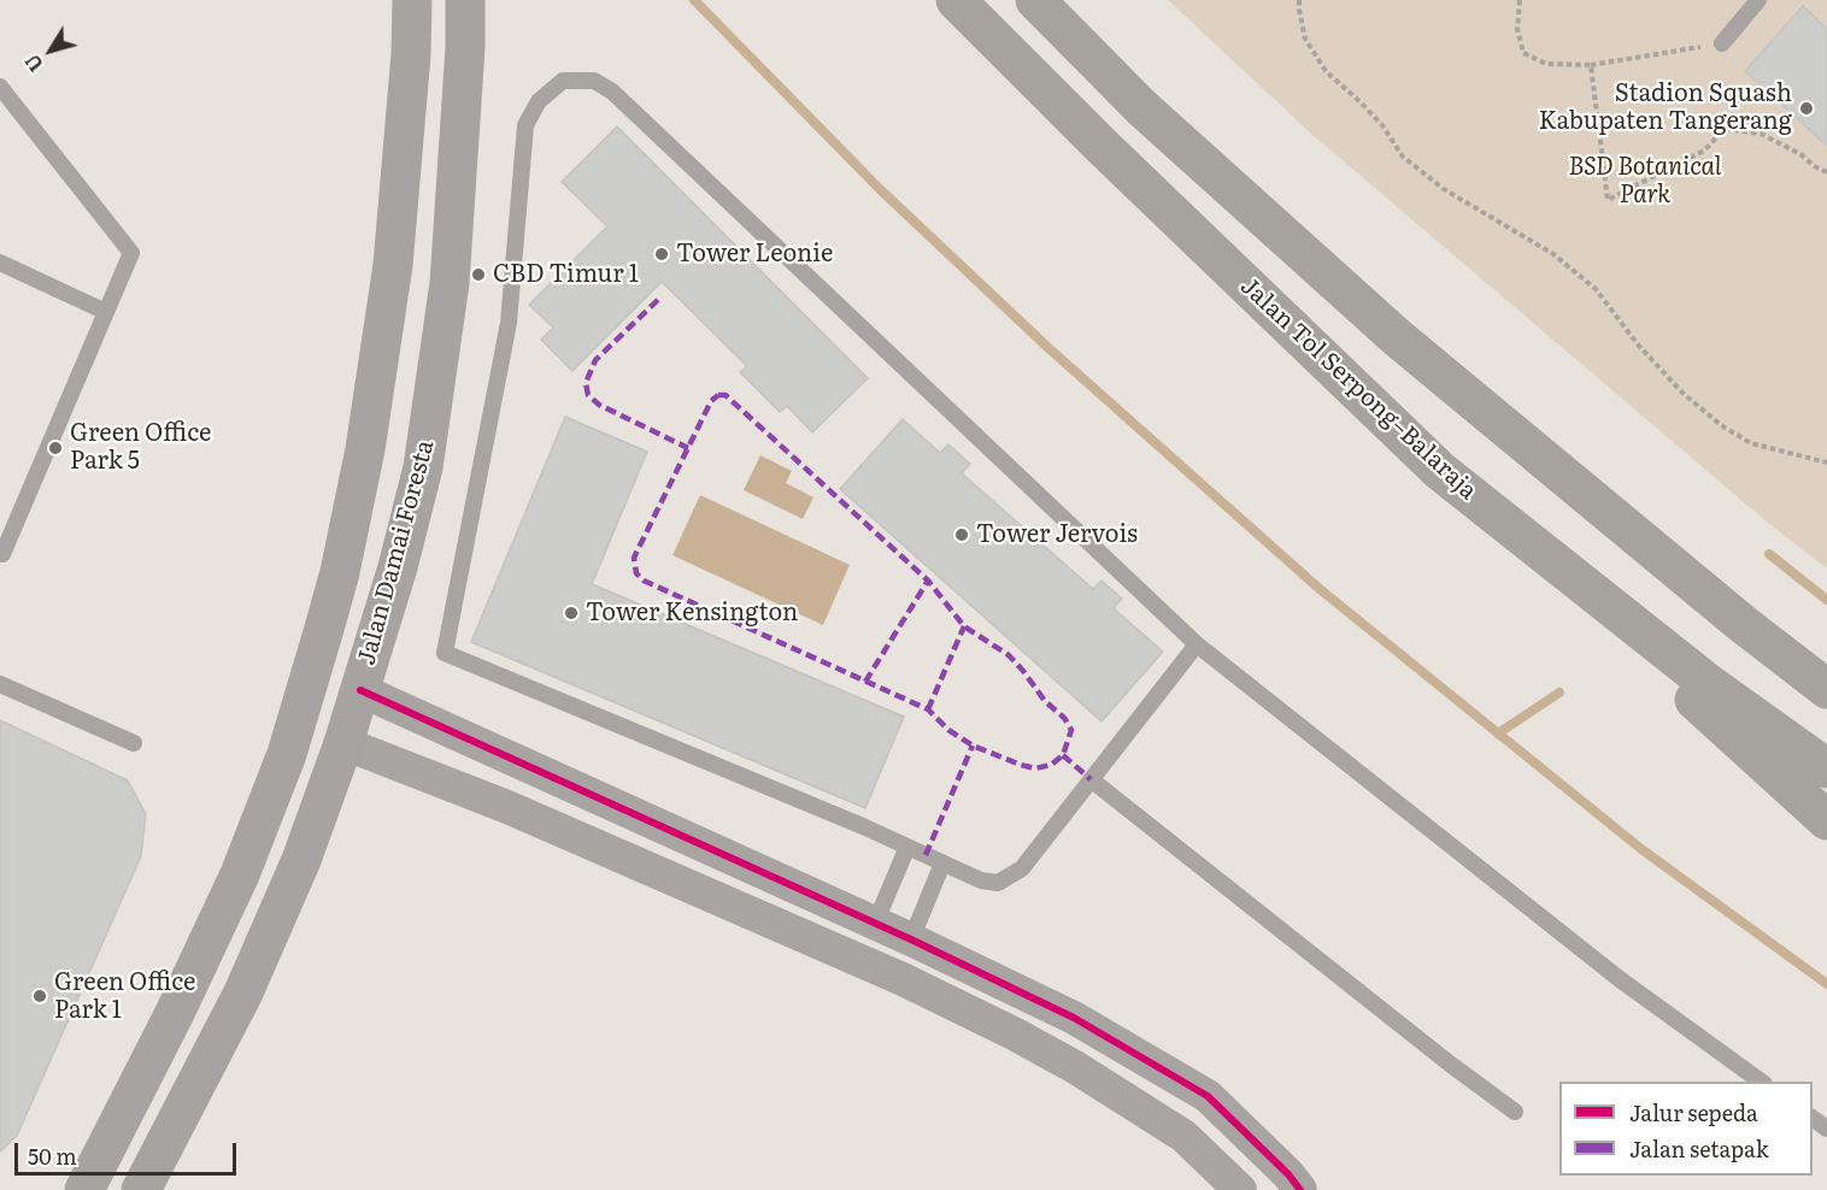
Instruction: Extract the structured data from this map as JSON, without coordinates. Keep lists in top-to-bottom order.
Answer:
{
  "streets": {
    "highway": ["Jalan Tol Serpong–Balaraja"],
    "main road": ["Jalan Damai Foresta"]
  },
  "parks": ["BSD Botanical Park"],
  "places": [
    "Stadion Squash Kabupaten Tangerang",
    "Tower Leonie",
    "CBD Timur 1",
    "Green Office Park 5",
    "Tower Jervois",
    "Tower Kensington",
    "Green Office Park 1"
  ],
  "legend": ["Jalur sepeda", "Jalan setapak"],
  "scale_bar": "50 m",
  "north": "bottom left"
}
